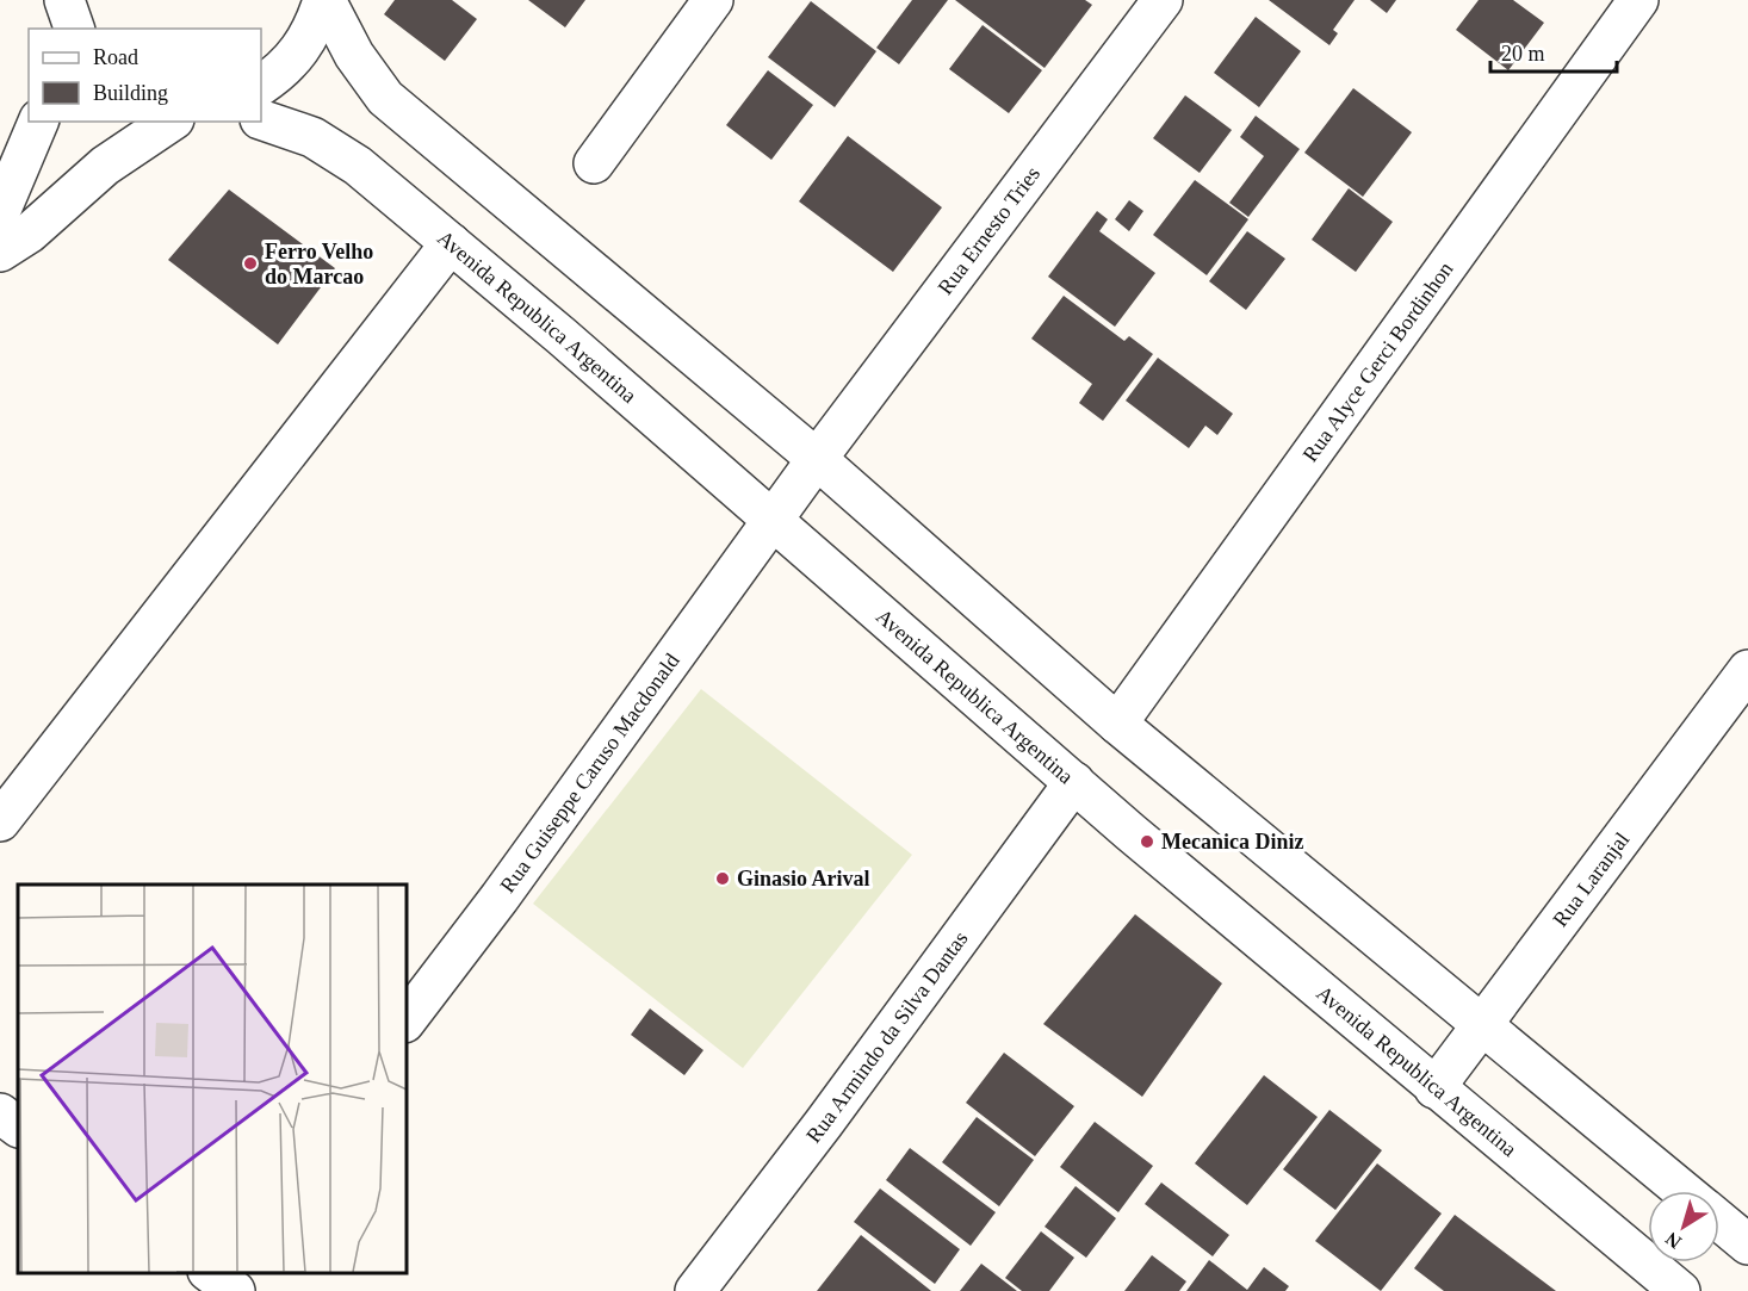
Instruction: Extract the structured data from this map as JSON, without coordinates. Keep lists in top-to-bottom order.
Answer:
{
  "streets": {
    "street": [
      "Rua Ernesto Tries",
      "Avenida Republica Argentina",
      "Rua Alyce Gerci Bordinhon",
      "Rua Guiseppe Caruso Macdonald",
      "Rua Laranjal",
      "Rua Armindo da Silva Dantas"
    ]
  },
  "crossings": [
    ["Rua Ernesto Tries", "Avenida Republica Argentina"],
    ["Rua Ernesto Tries", "Rua Guiseppe Caruso Macdonald"],
    ["Avenida Republica Argentina", "Rua Guiseppe Caruso Macdonald"],
    ["Avenida Republica Argentina", "Rua Laranjal"],
    ["Avenida Republica Argentina", "Rua Armindo da Silva Dantas"]
  ],
  "places": ["Ferro Velho do Marcao", "Mecanica Diniz", "Ginasio Arival"],
  "legend": ["Road", "Building"],
  "scale_bar": "20 m",
  "north": "bottom left"
}
